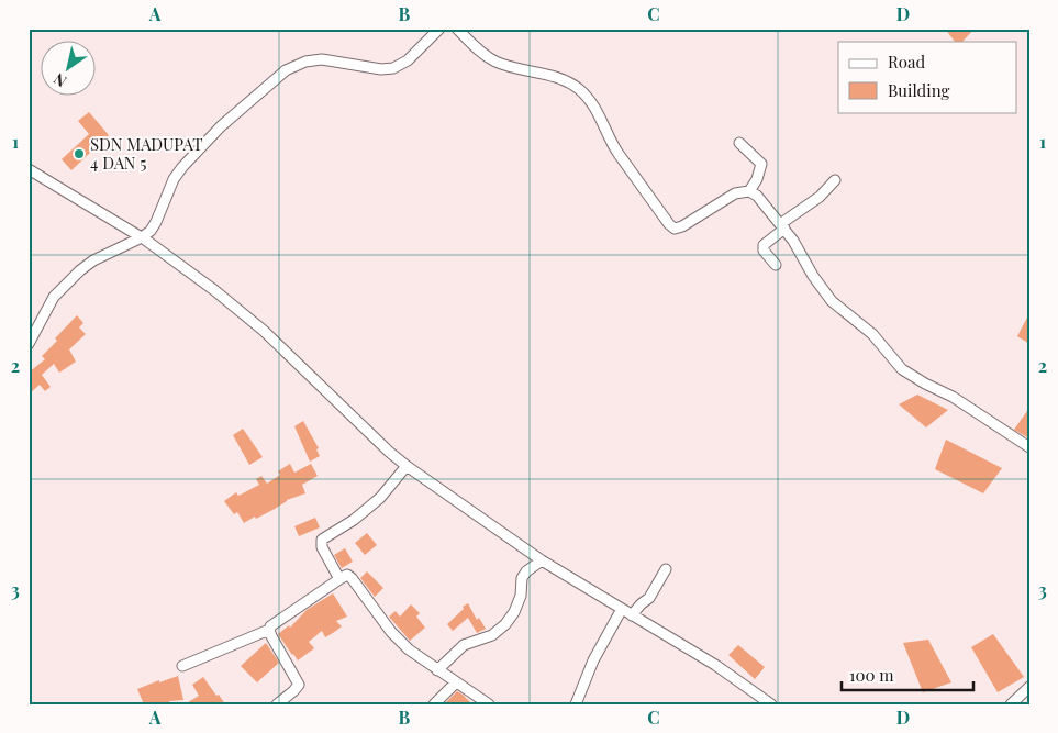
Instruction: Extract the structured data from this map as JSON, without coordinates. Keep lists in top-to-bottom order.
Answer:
{
  "places": ["SDN MADUPAT 4 DAN 5"],
  "legend": ["Road", "Building"],
  "scale_bar": "100 m",
  "north": "bottom left",
  "grid": {
    "columns": [
      "A",
      "B",
      "C",
      "D"
    ],
    "rows": ["1", "2", "3"]
  }
}
